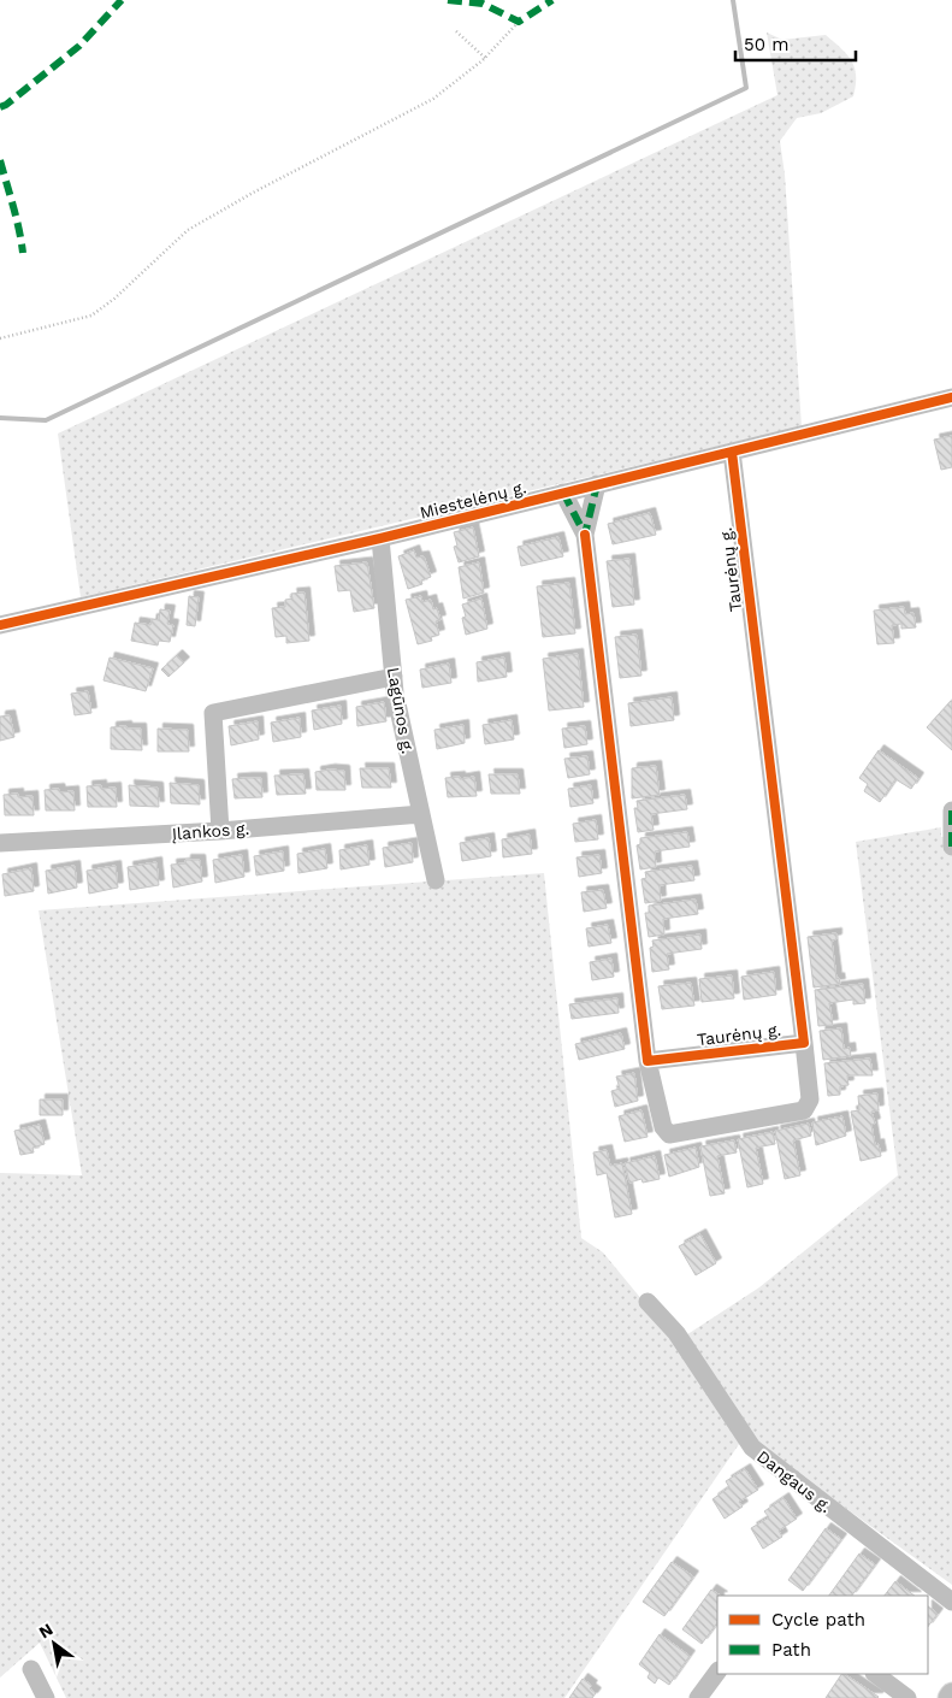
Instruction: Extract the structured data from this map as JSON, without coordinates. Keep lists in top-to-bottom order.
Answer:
{
  "streets": {
    "street": [
      "Miestelėnų g.",
      "Taurėnų g.",
      "Lagūnos g.",
      "Įlankos g.",
      "Dangaus g."
    ]
  },
  "crossings": [
    ["Miestelėnų g.", "Taurėnų g."],
    ["Miestelėnų g.", "Lagūnos g."],
    ["Lagūnos g.", "Įlankos g."]
  ],
  "legend": ["Cycle path", "Path"],
  "scale_bar": "50 m",
  "north": "top left"
}
